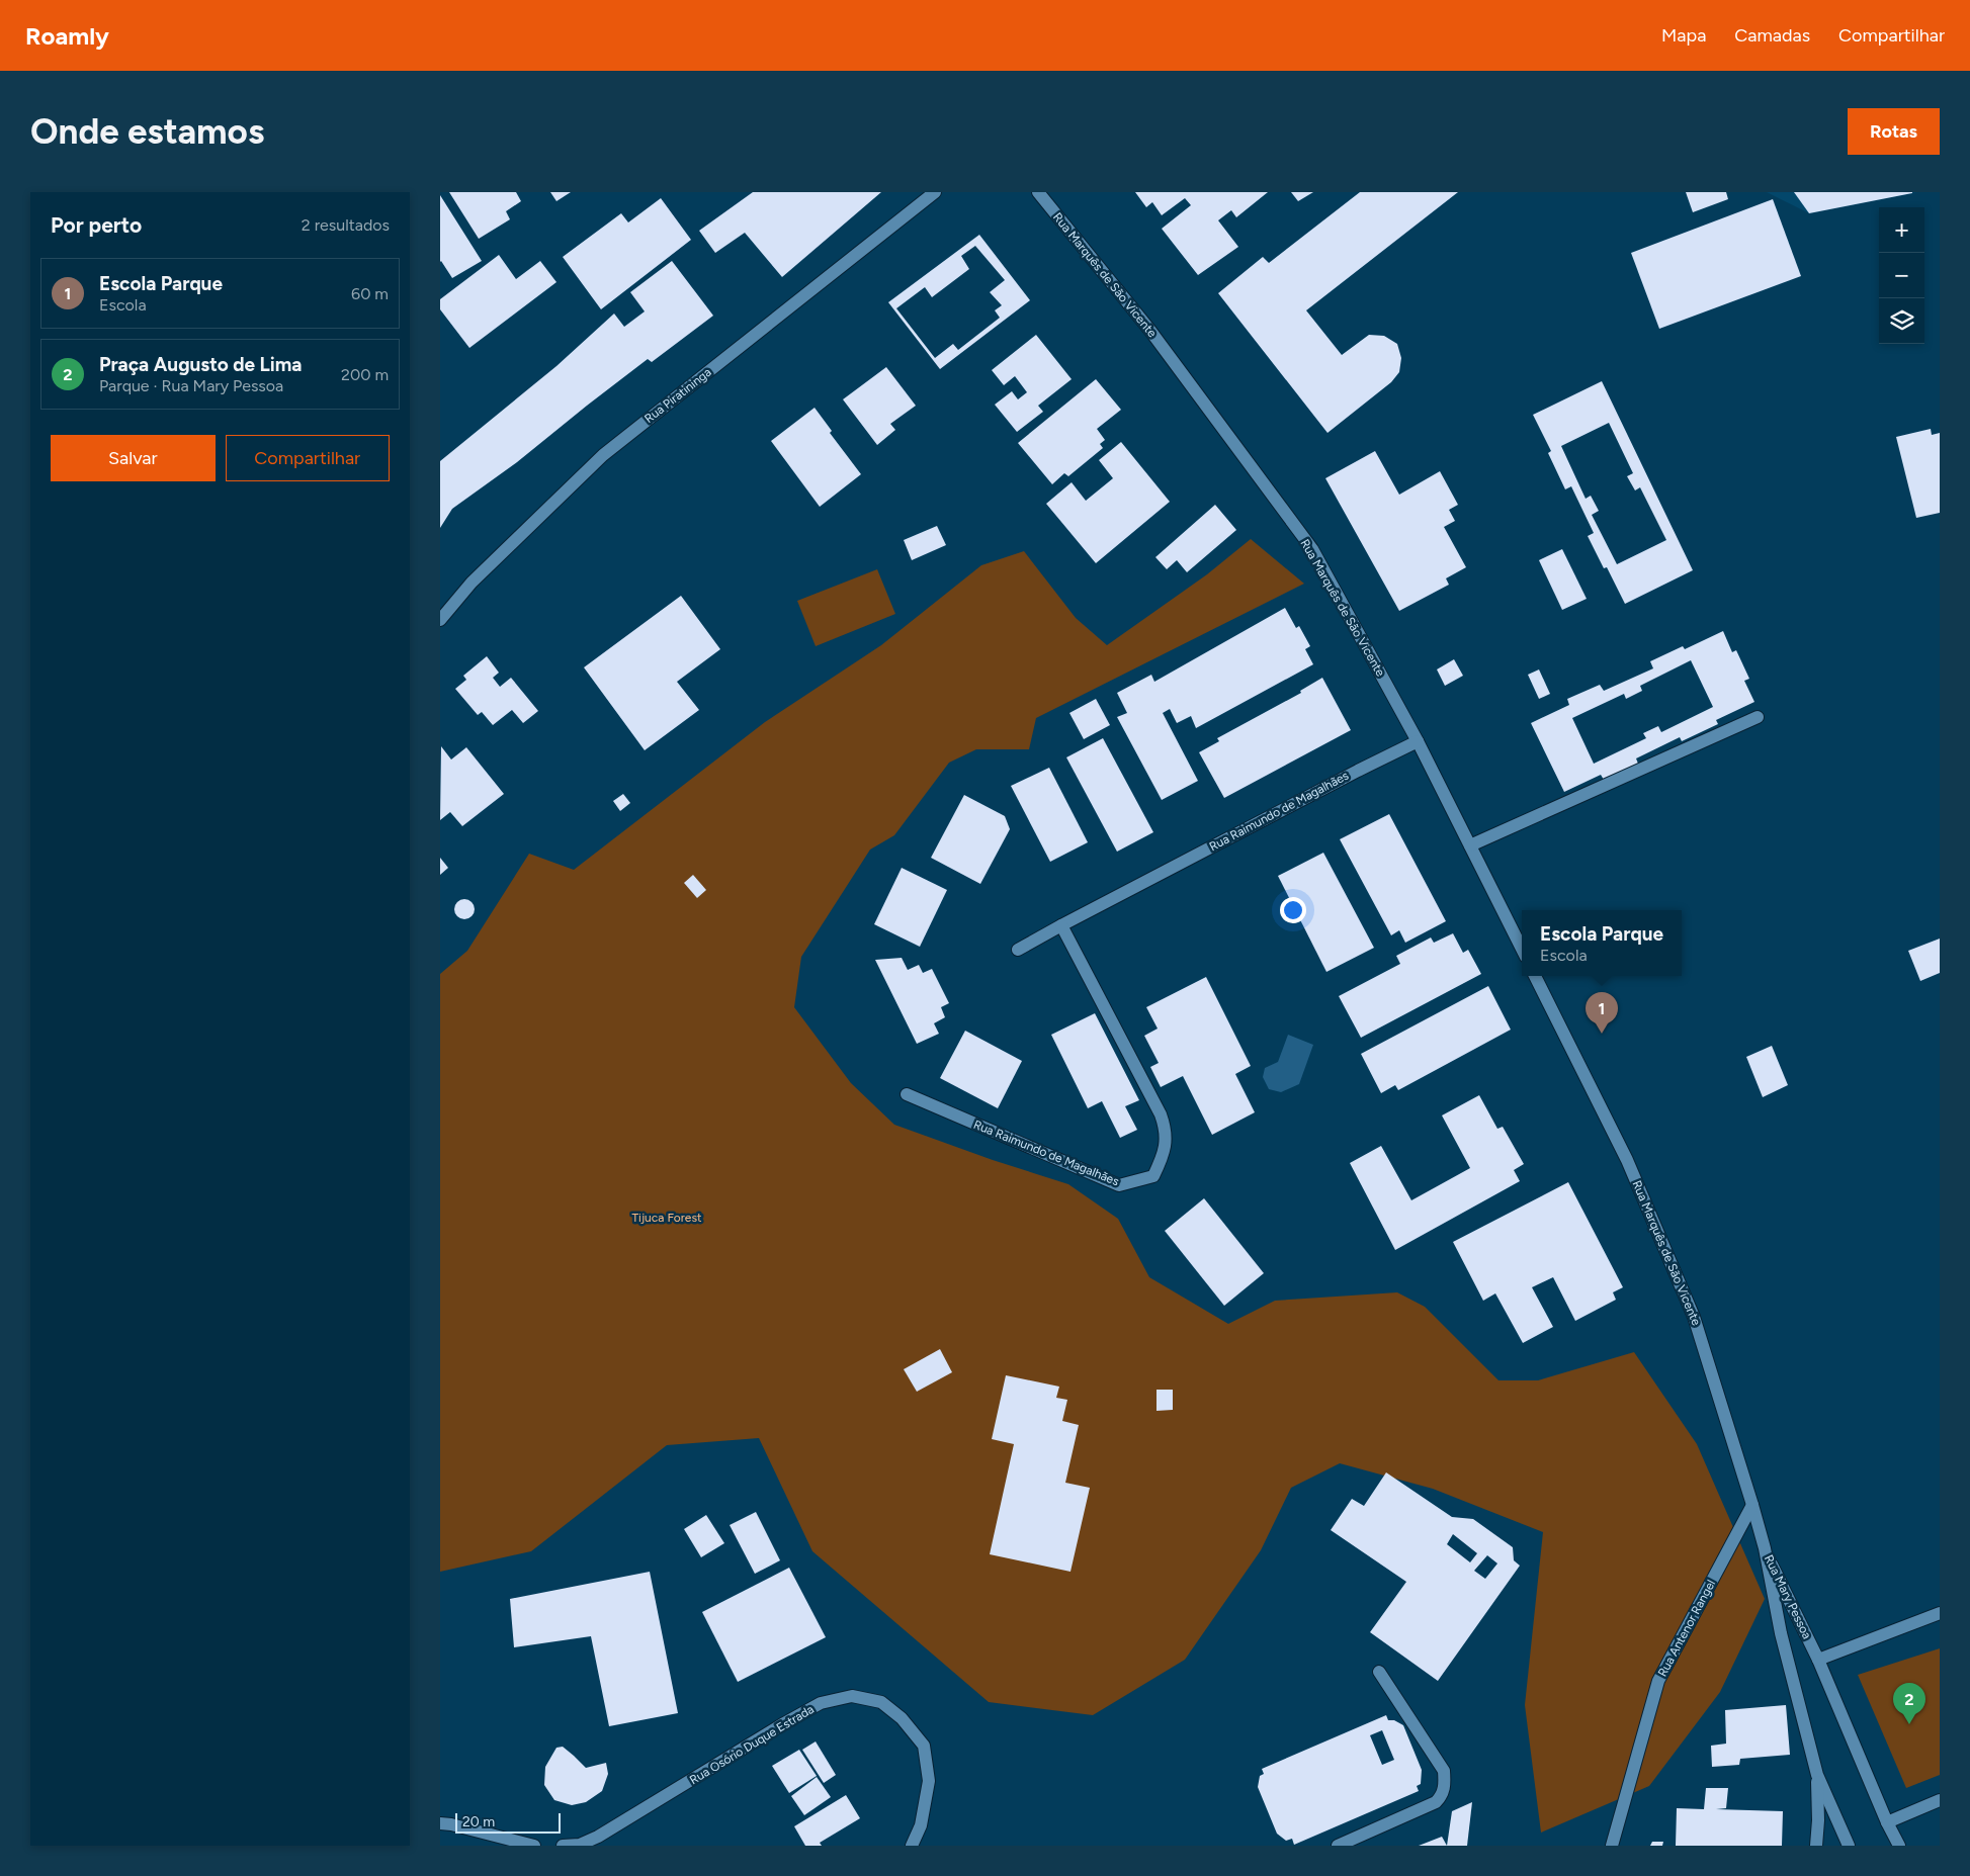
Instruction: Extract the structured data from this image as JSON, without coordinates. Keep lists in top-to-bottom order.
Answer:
{
  "streets": {
    "street": [
      "Rua Marquês de São Vicente",
      "Rua Piratininga",
      "Rua Raimundo de Magalhães",
      "Rua Mary Pessoa",
      "Rua Antenor Rangel",
      "Rua Osório Duque Estrada"
    ]
  },
  "crossings": [
    ["Rua Marquês de São Vicente", "Rua Raimundo de Magalhães"],
    ["Rua Marquês de São Vicente", "Rua Mary Pessoa"],
    ["Rua Marquês de São Vicente", "Rua Antenor Rangel"]
  ],
  "parks": ["Tijuca Forest"],
  "scale_bar": "20 m",
  "page": {
    "header": "Roamly",
    "nav": ["Mapa", "Camadas", "Compartilhar"],
    "buttons": [
      "Rotas",
      ["Salvar", "Compartilhar"]
    ],
    "title": "Onde estamos",
    "heading": ["Por perto", "2 resultados"],
    "map_buttons": ["+", "−"],
    "list": [
      {
        "mark": "1",
        "name": "Escola Parque",
        "note": "Escola",
        "value": "60 m"
      },
      {
        "mark": "2",
        "name": "Praça Augusto de Lima",
        "note": "Parque · Rua Mary Pessoa",
        "value": "200 m"
      }
    ],
    "popup": ["Escola Parque", "Escola"],
    "pins": ["1", "2"],
    "scale": "20 m"
  }
}
